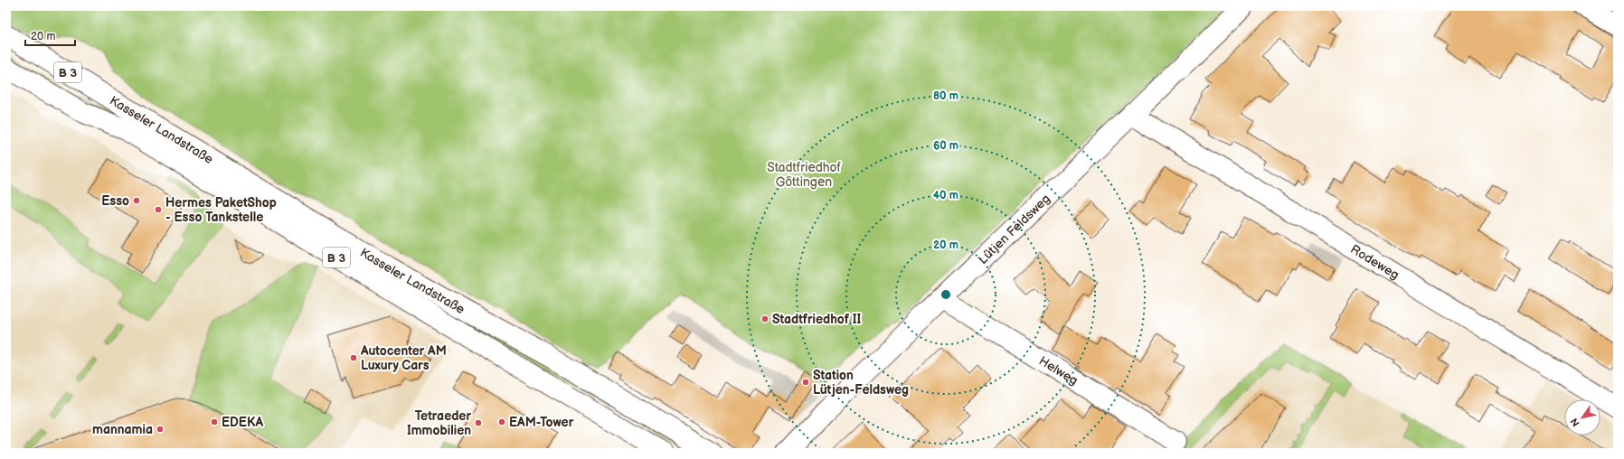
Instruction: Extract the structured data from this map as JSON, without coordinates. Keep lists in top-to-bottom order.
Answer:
{
  "streets": {
    "main road": [
      "B 3",
      "Kasseler Landstraße",
      "Lütjen Feldsweg",
      "Rodeweg",
      "Helweg"
    ]
  },
  "crossings": [
    ["Lütjen Feldsweg", "Rodeweg"],
    ["Lütjen Feldsweg", "Helweg"]
  ],
  "parks": ["Stadtfriedhof Göttingen"],
  "places": [
    "Esso",
    "Hermes PaketShop - Esso Tankstelle",
    "Stadtfriedhof II",
    "Autocenter AM Luxury Cars",
    "Station Lütjen-Feldsweg",
    "EDEKA",
    "EAM-Tower",
    "Tetraeder Immobilien",
    "mannamia"
  ],
  "scale_bar": "20 m",
  "north": "bottom left",
  "rings": [
    "80 m",
    "60 m",
    "40 m",
    "20 m"
  ]
}
